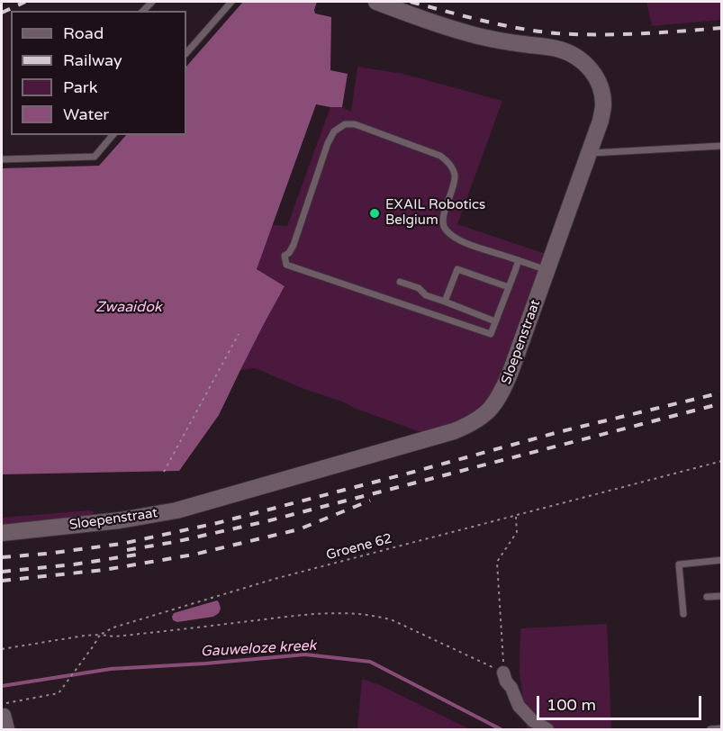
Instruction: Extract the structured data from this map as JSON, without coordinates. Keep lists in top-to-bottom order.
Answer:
{
  "streets": {
    "street": ["Sloepenstraat"],
    "path": ["Groene 62"]
  },
  "water": ["Zwaaidok", "Gauweloze kreek"],
  "places": ["EXAIL Robotics Belgium"],
  "legend": [
    "Road",
    "Railway",
    "Park",
    "Water"
  ],
  "scale_bar": "100 m"
}
